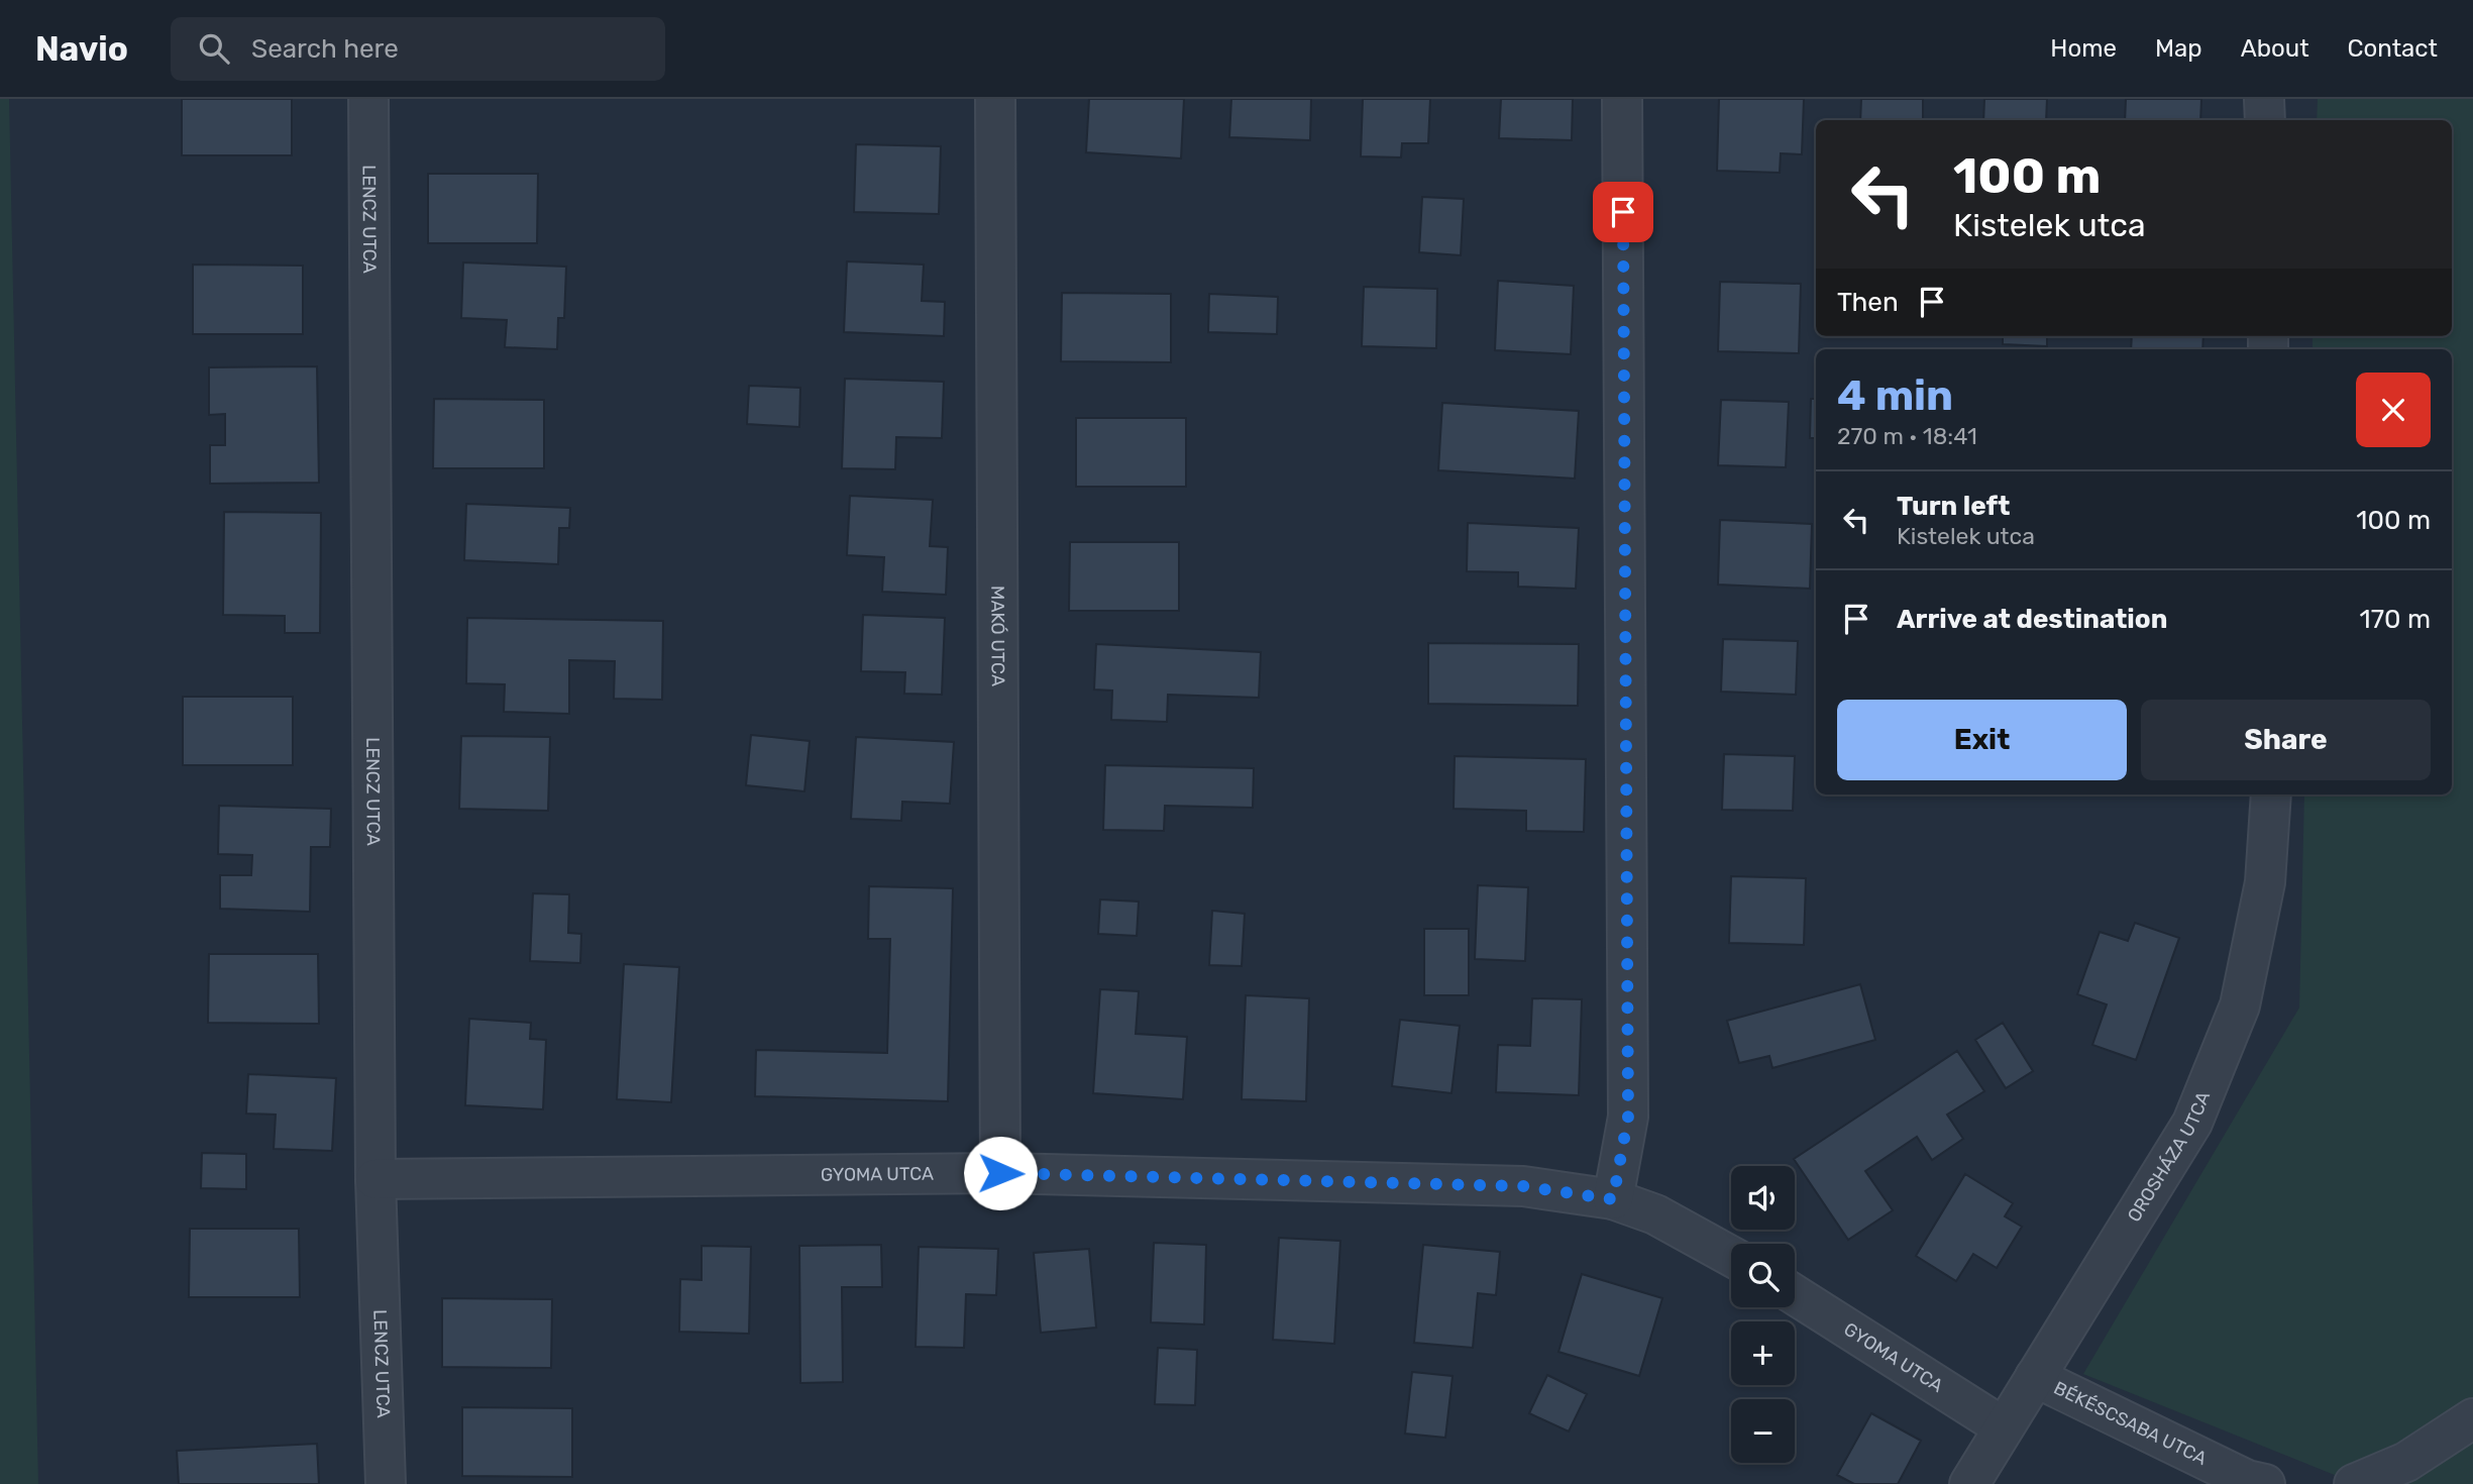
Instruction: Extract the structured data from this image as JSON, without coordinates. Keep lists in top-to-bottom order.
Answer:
{
  "streets": {
    "street": [
      "LENCZ UTCA",
      "MAKÓ UTCA",
      "OROSHÁZA UTCA",
      "GYOMA UTCA",
      "BÉKÉSCSABA UTCA"
    ]
  },
  "crossings": [
    ["LENCZ UTCA", "GYOMA UTCA"],
    ["MAKÓ UTCA", "GYOMA UTCA"],
    ["OROSHÁZA UTCA", "GYOMA UTCA"],
    ["OROSHÁZA UTCA", "BÉKÉSCSABA UTCA"]
  ],
  "page": {
    "header": "Navio",
    "search": "Search here",
    "nav": [
      "Home",
      "Map",
      "About",
      "Contact"
    ],
    "turn": ["100 m", "Kistelek utca"],
    "then": "Then",
    "heading": ["4 min", "270 m · 18:41"],
    "list": [
      {
        "name": "Turn left",
        "note": "Kistelek utca",
        "value": "100 m"
      },
      {
        "name": "Arrive at destination",
        "value": "170 m"
      }
    ],
    "buttons": ["Exit", "Share"],
    "map_buttons": ["+", "−"]
  }
}
